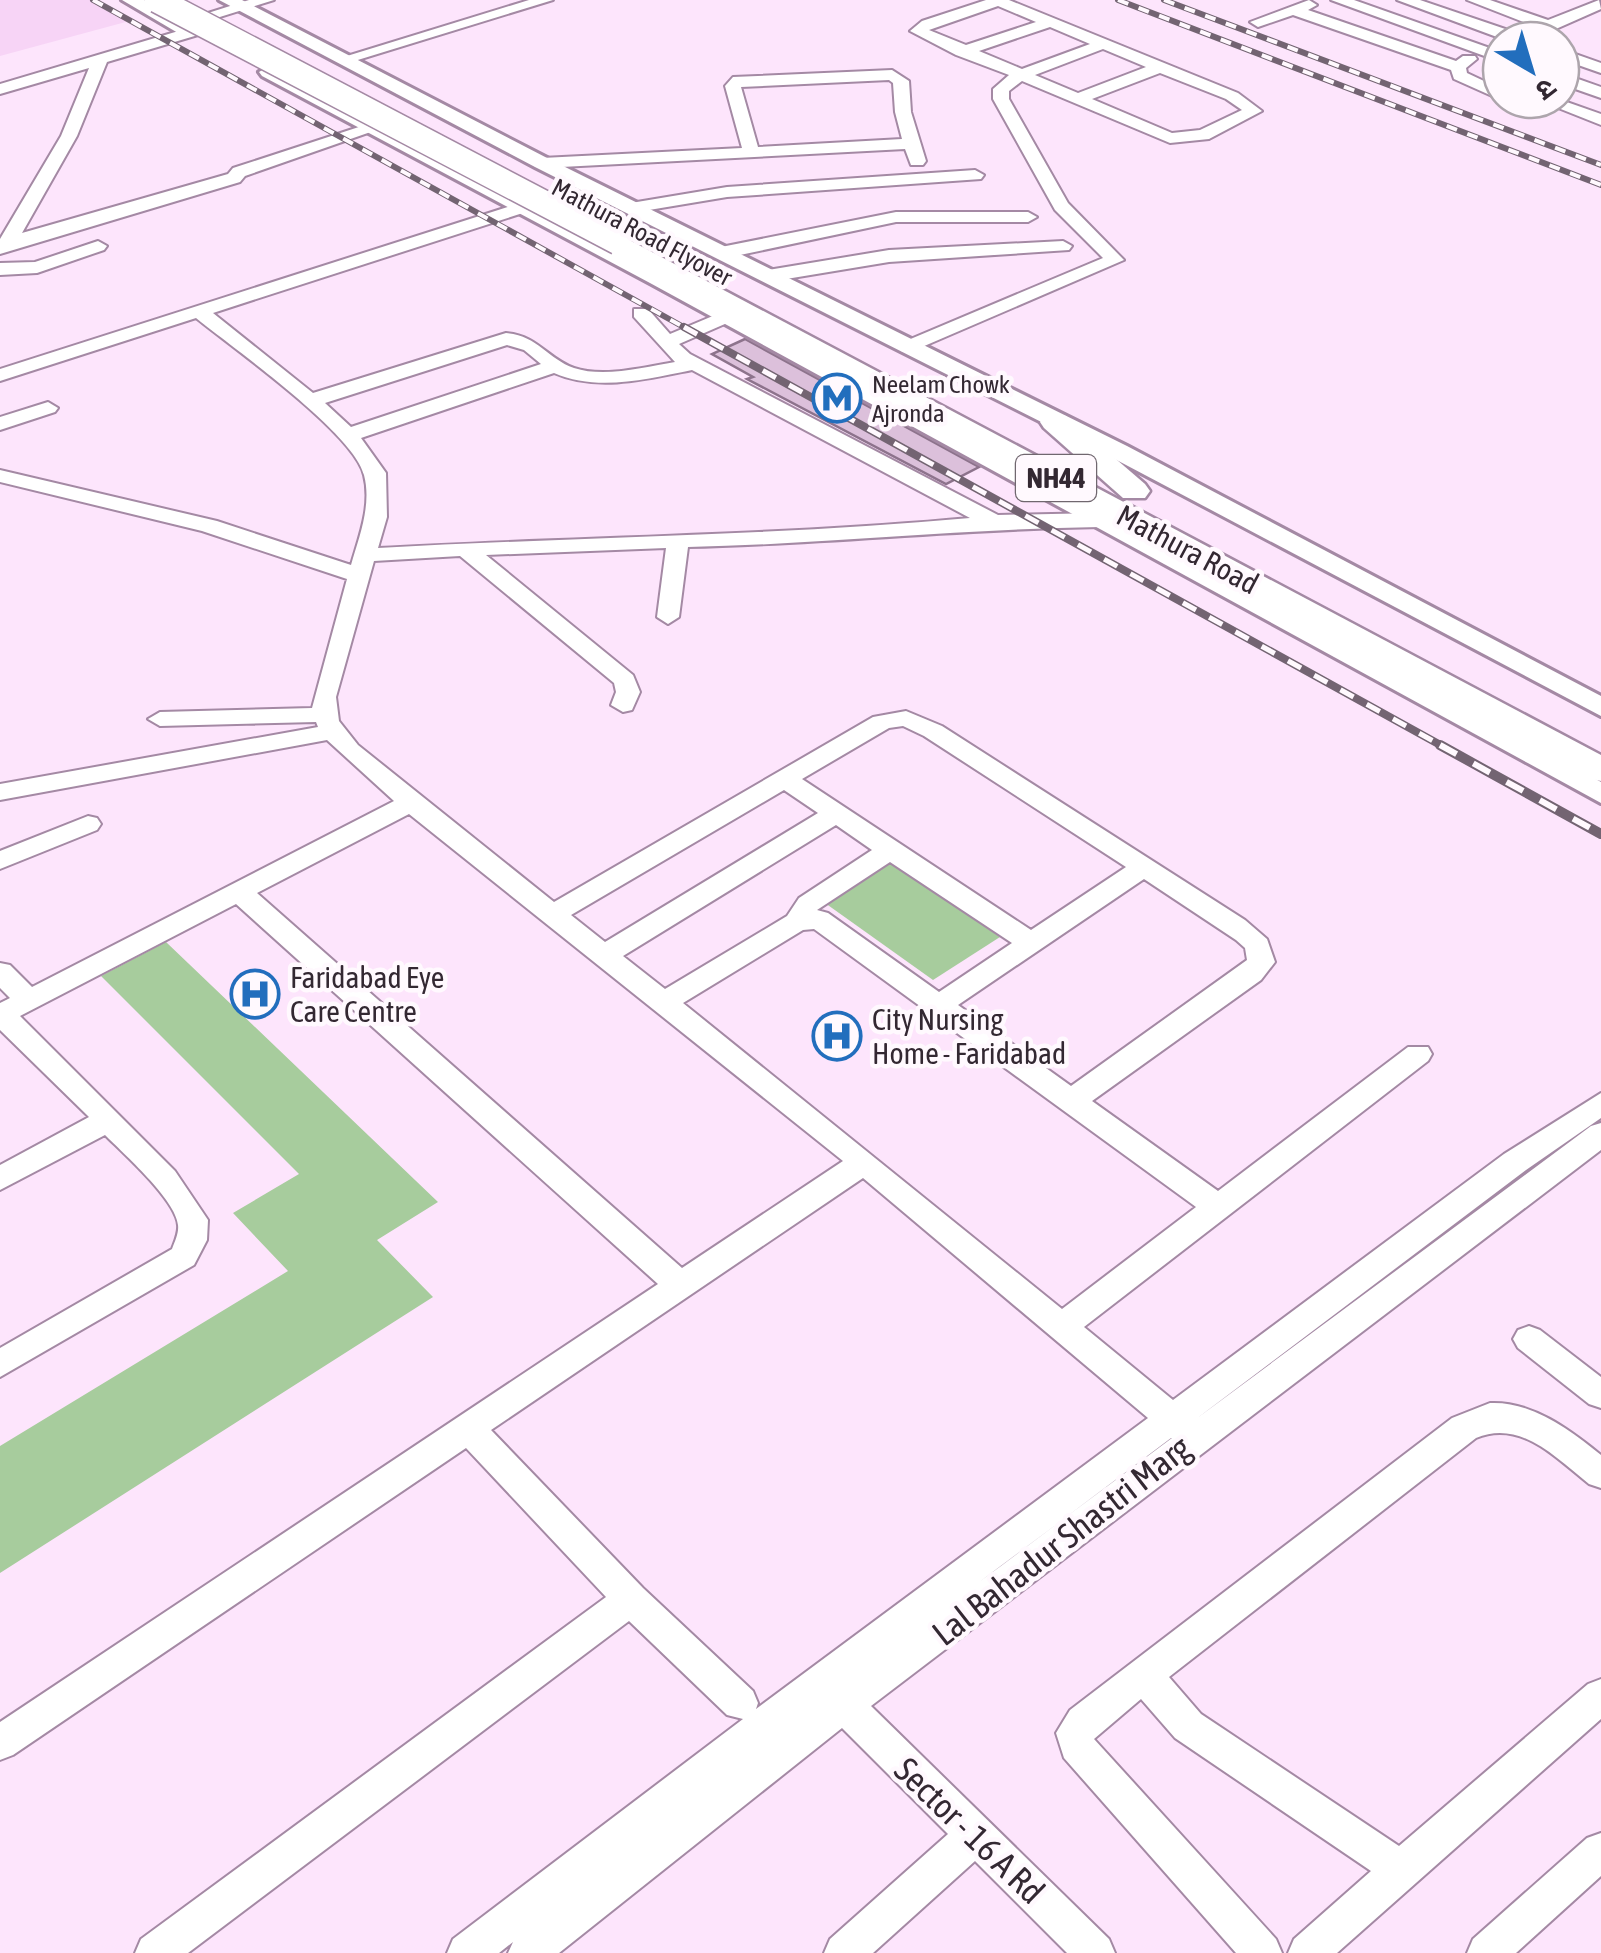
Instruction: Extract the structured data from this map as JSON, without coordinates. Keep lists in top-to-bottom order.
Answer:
{
  "streets": {
    "highway": ["Mathura Road Flyover", "NH44", "Mathura Road"],
    "street": ["Lal Bahadur Shastri Marg", "Sector - 16 A Rd"]
  },
  "crossings": [
    ["Mathura Road Flyover", "Mathura Road"],
    ["Lal Bahadur Shastri Marg", "Sector - 16 A Rd"]
  ],
  "places": {
    "metro station": ["Neelam Chowk Ajronda"],
    "hospital": ["Faridabad Eye Care Centre", "City Nursing Home - Faridabad"]
  },
  "north": "bottom right"
}
